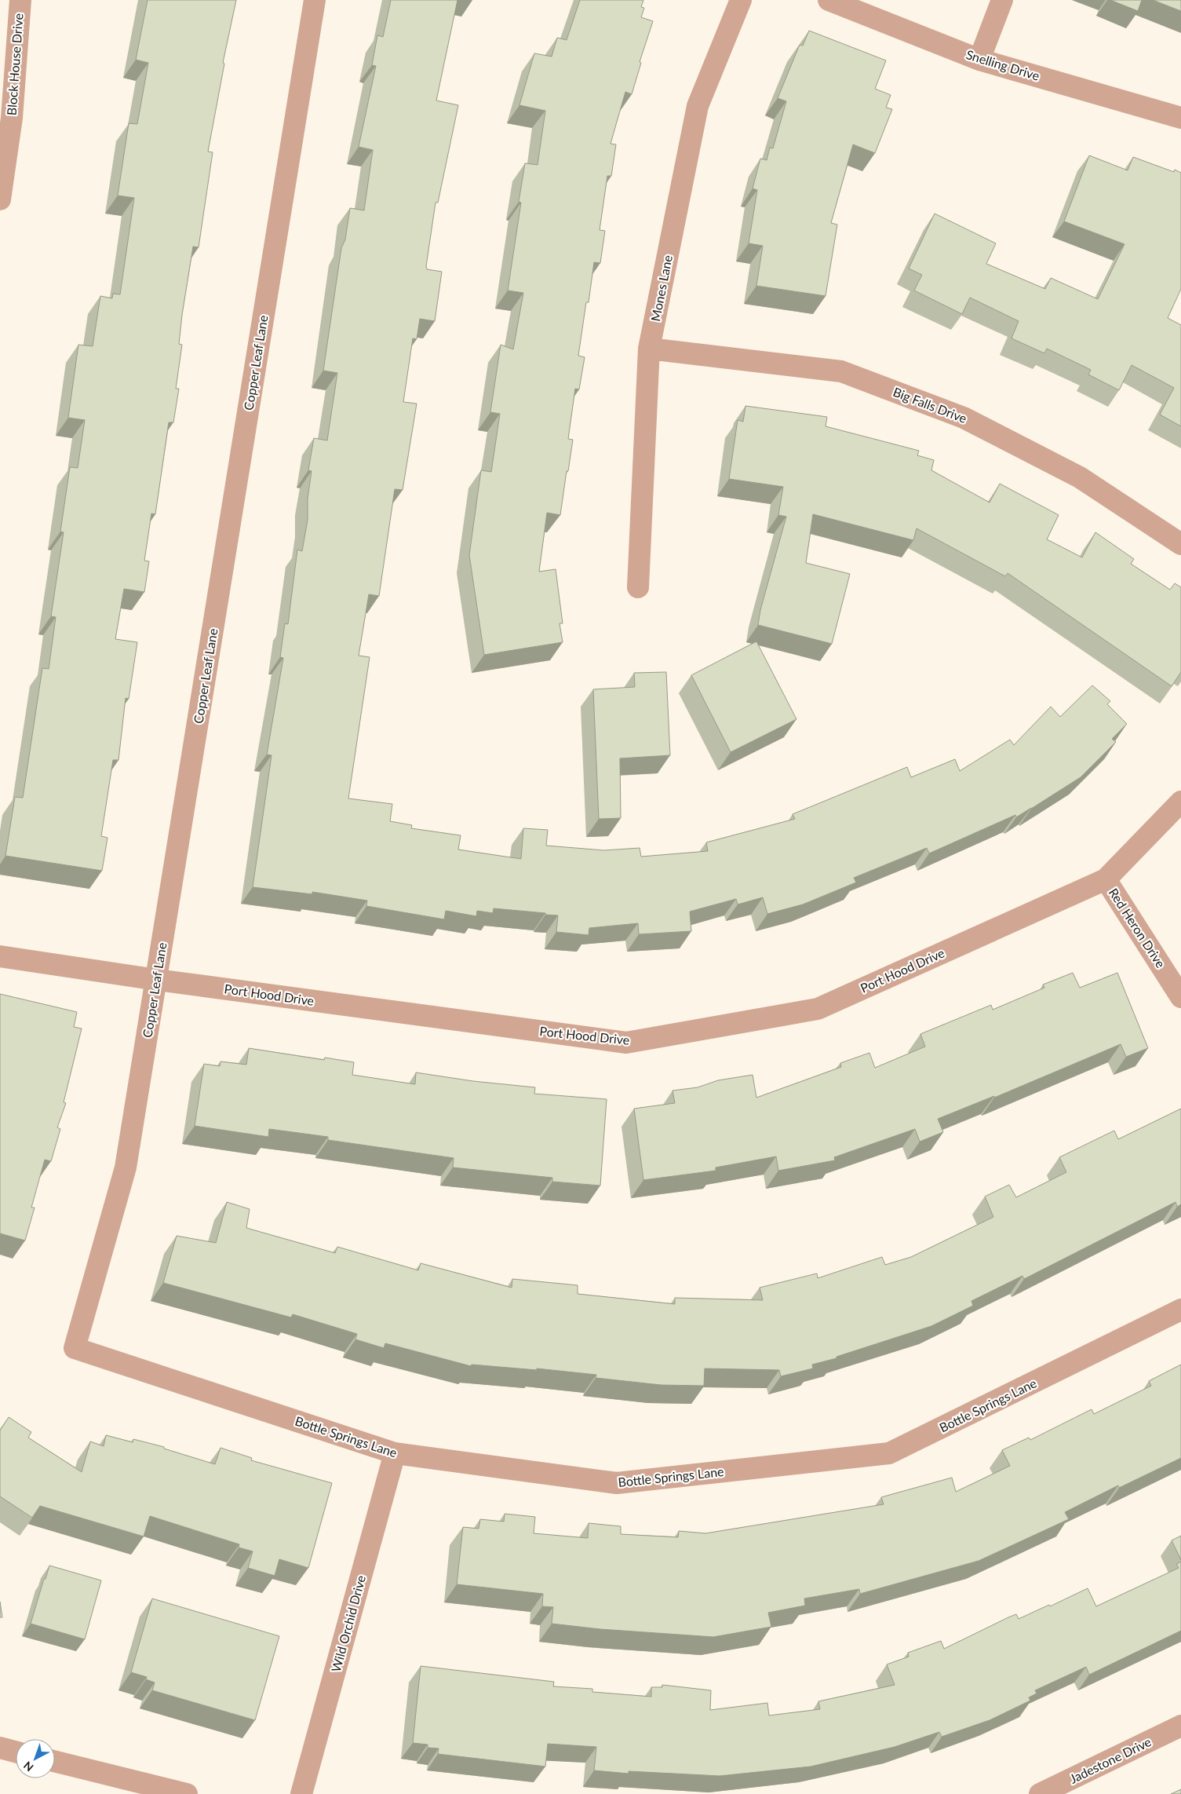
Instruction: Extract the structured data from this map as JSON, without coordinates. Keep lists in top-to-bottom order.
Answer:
{
  "streets": {
    "street": [
      "Block House Drive",
      "Snelling Drive",
      "Mones Lane",
      "Copper Leaf Lane",
      "Big Falls Drive",
      "Red Heron Drive",
      "Port Hood Drive",
      "Bottle Springs Lane",
      "Wild Orchid Drive",
      "Jadestone Drive"
    ]
  },
  "crossings": [
    ["Mones Lane", "Big Falls Drive"],
    ["Copper Leaf Lane", "Port Hood Drive"],
    ["Copper Leaf Lane", "Bottle Springs Lane"],
    ["Red Heron Drive", "Port Hood Drive"],
    ["Bottle Springs Lane", "Wild Orchid Drive"]
  ],
  "north": "bottom left"
}
